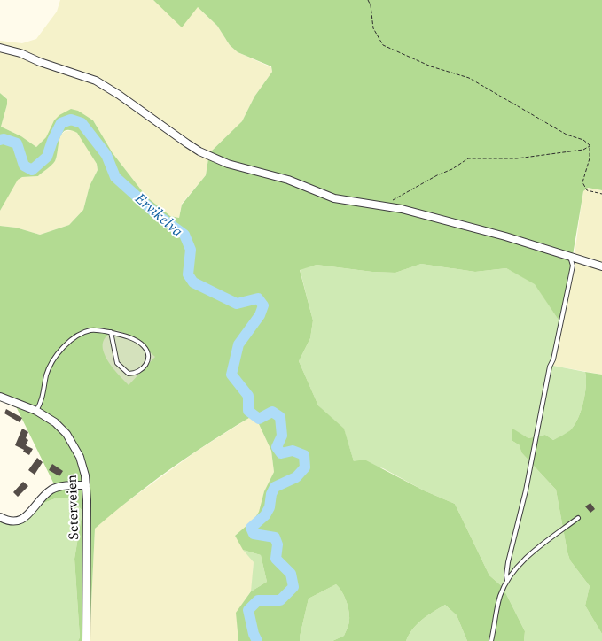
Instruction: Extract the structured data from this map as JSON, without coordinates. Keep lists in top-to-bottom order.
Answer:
{
  "streets": {
    "street": ["Seterveien"]
  },
  "water": ["Ervikelva"]
}
